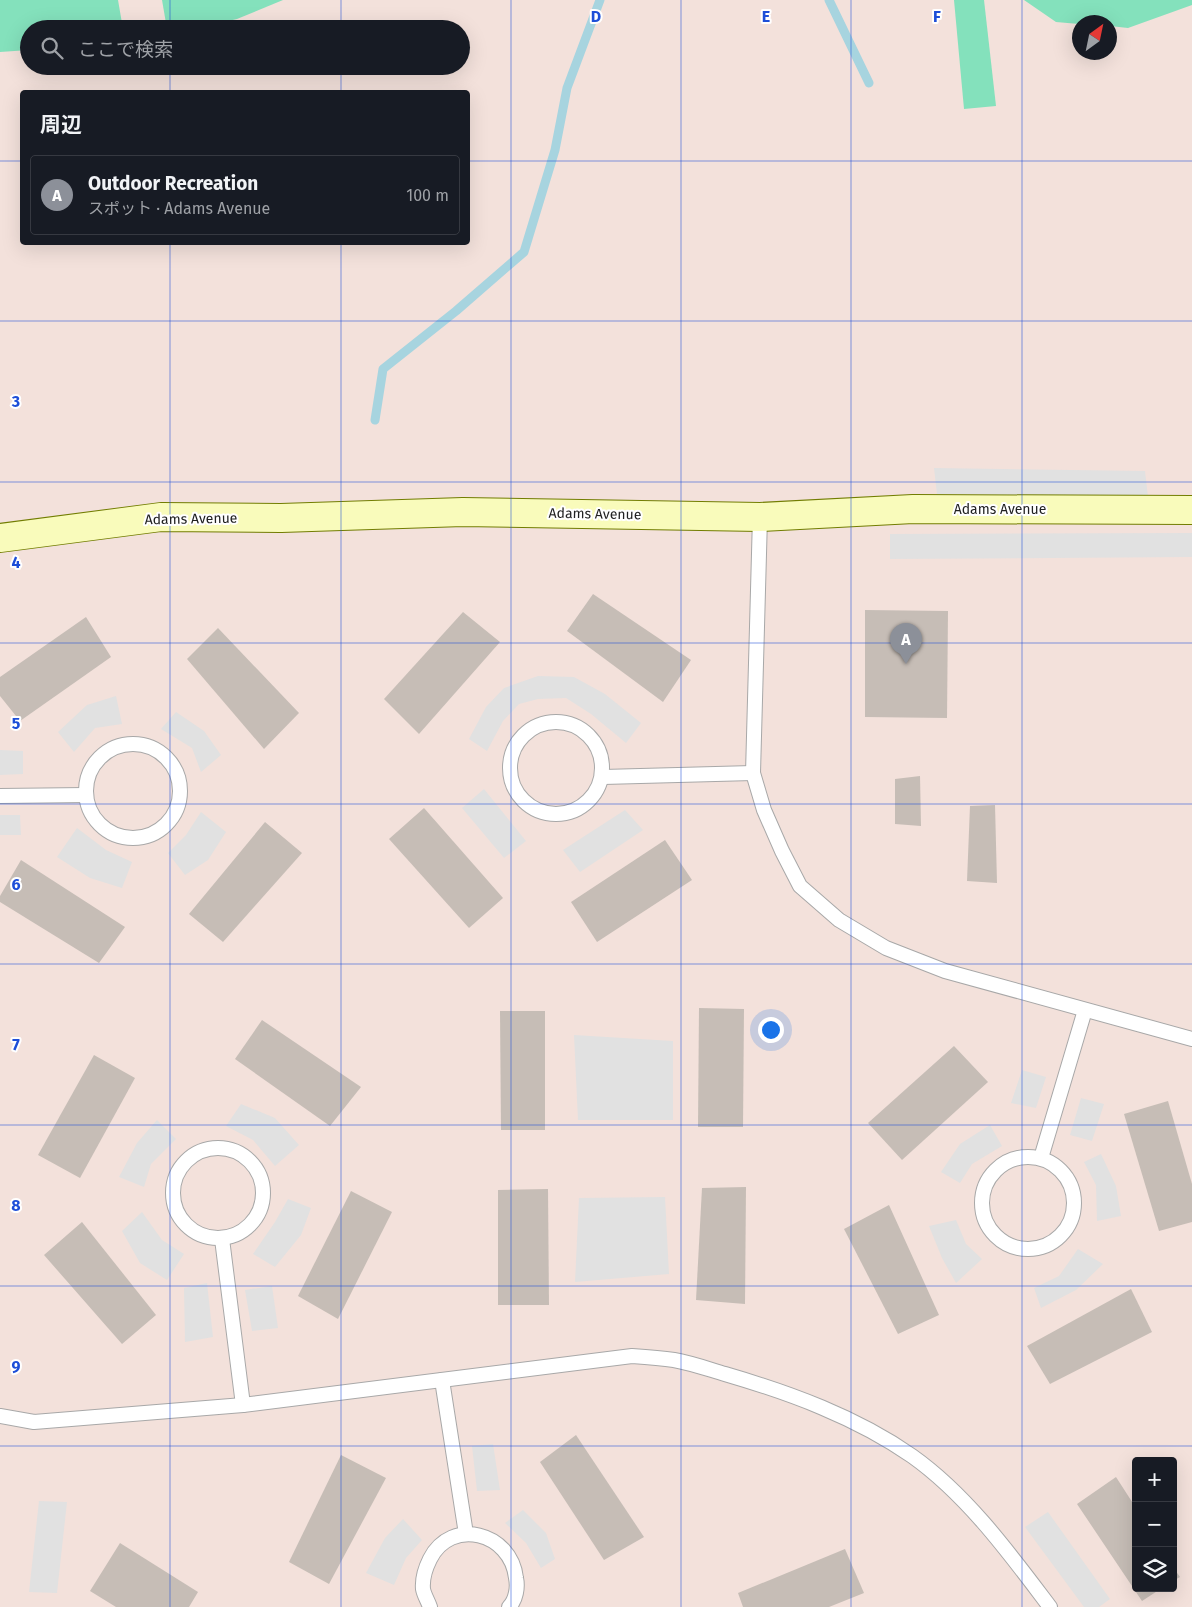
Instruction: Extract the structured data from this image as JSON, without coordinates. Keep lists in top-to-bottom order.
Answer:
{
  "streets": {
    "street": ["Adams Avenue"]
  },
  "north": "top right",
  "page": {
    "search": "ここで検索",
    "heading": "周辺",
    "list": [
      {
        "mark": "A",
        "name": "Outdoor Recreation",
        "note": "スポット · Adams Avenue",
        "value": "100 m"
      }
    ],
    "pins": "A",
    "map_buttons": ["+", "−"]
  },
  "grid": {
    "columns": ["D", "E", "F"],
    "rows": [
      "3",
      "4",
      "5",
      "6",
      "7",
      "8",
      "9"
    ]
  }
}
